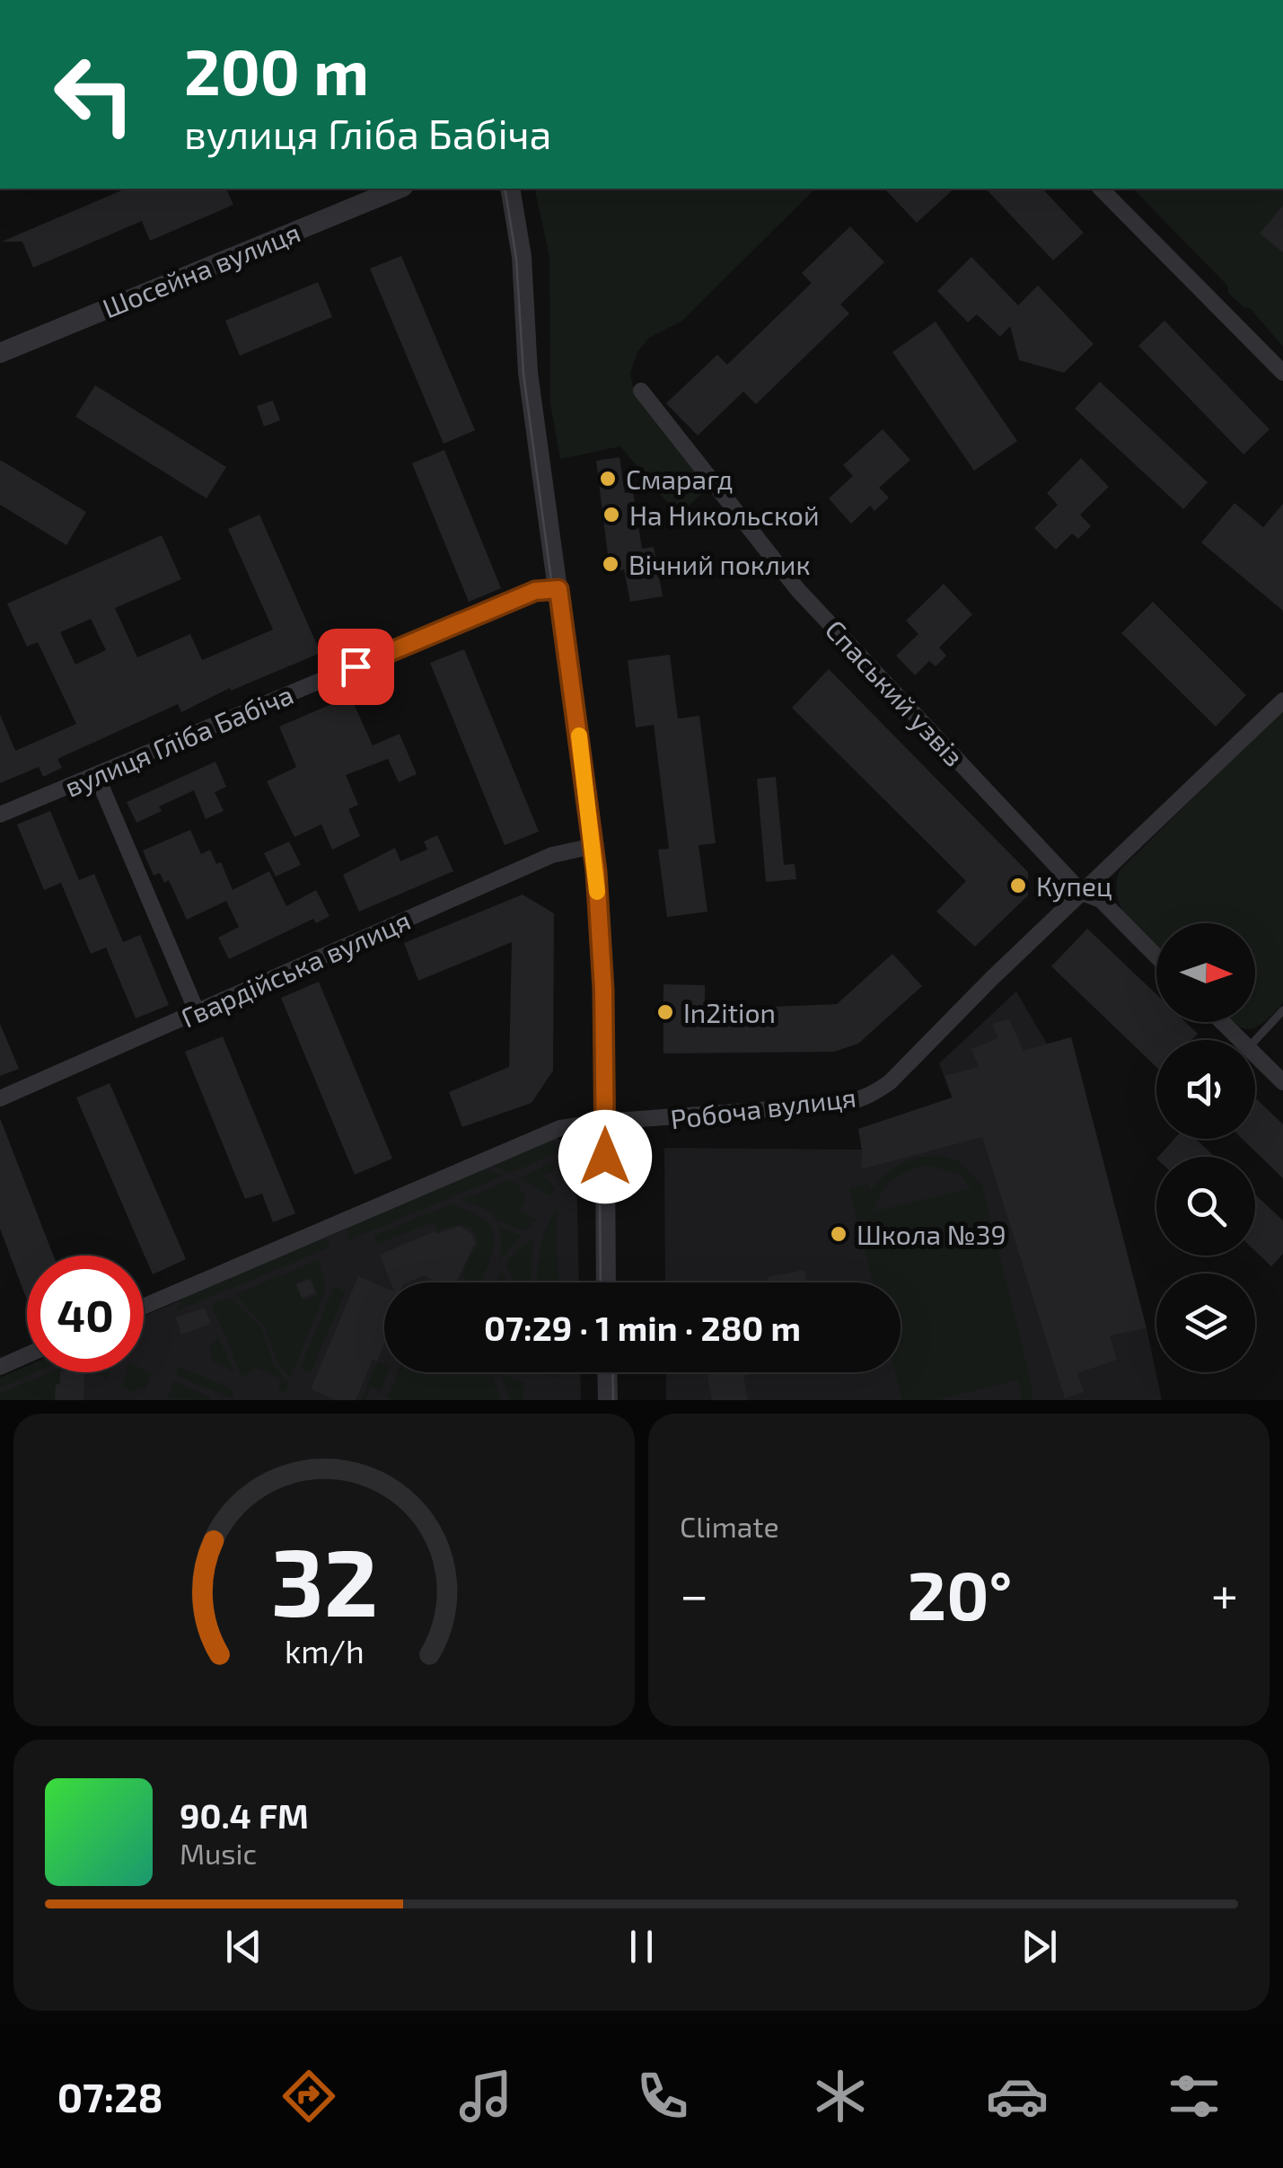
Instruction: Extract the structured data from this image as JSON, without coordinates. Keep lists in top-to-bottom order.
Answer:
{
  "streets": {
    "street": [
      "Шосейна вулиця",
      "Спаський узвіз",
      "вулиця Гліба Бабіча",
      "Гвардійська вулиця",
      "Робоча вулиця"
    ]
  },
  "crossings": [
    ["Спаський узвіз", "Робоча вулиця"]
  ],
  "places": [
    "Смарагд",
    "На Никольской",
    "Вічний поклик",
    "Купец",
    "In2ition",
    "Школа №39"
  ],
  "north": "right",
  "page": {
    "turn": ["200 m", "вулиця Гліба Бабіча"],
    "limit": "40",
    "trip": "07:29 · 1 min · 280 m",
    "tile": "Climate",
    "heat": ["−", "20°", "+"],
    "song": ["90.4 FM", "Music"],
    "tabs": "07:28",
    "gauge": ["32", "km/h"]
  }
}
